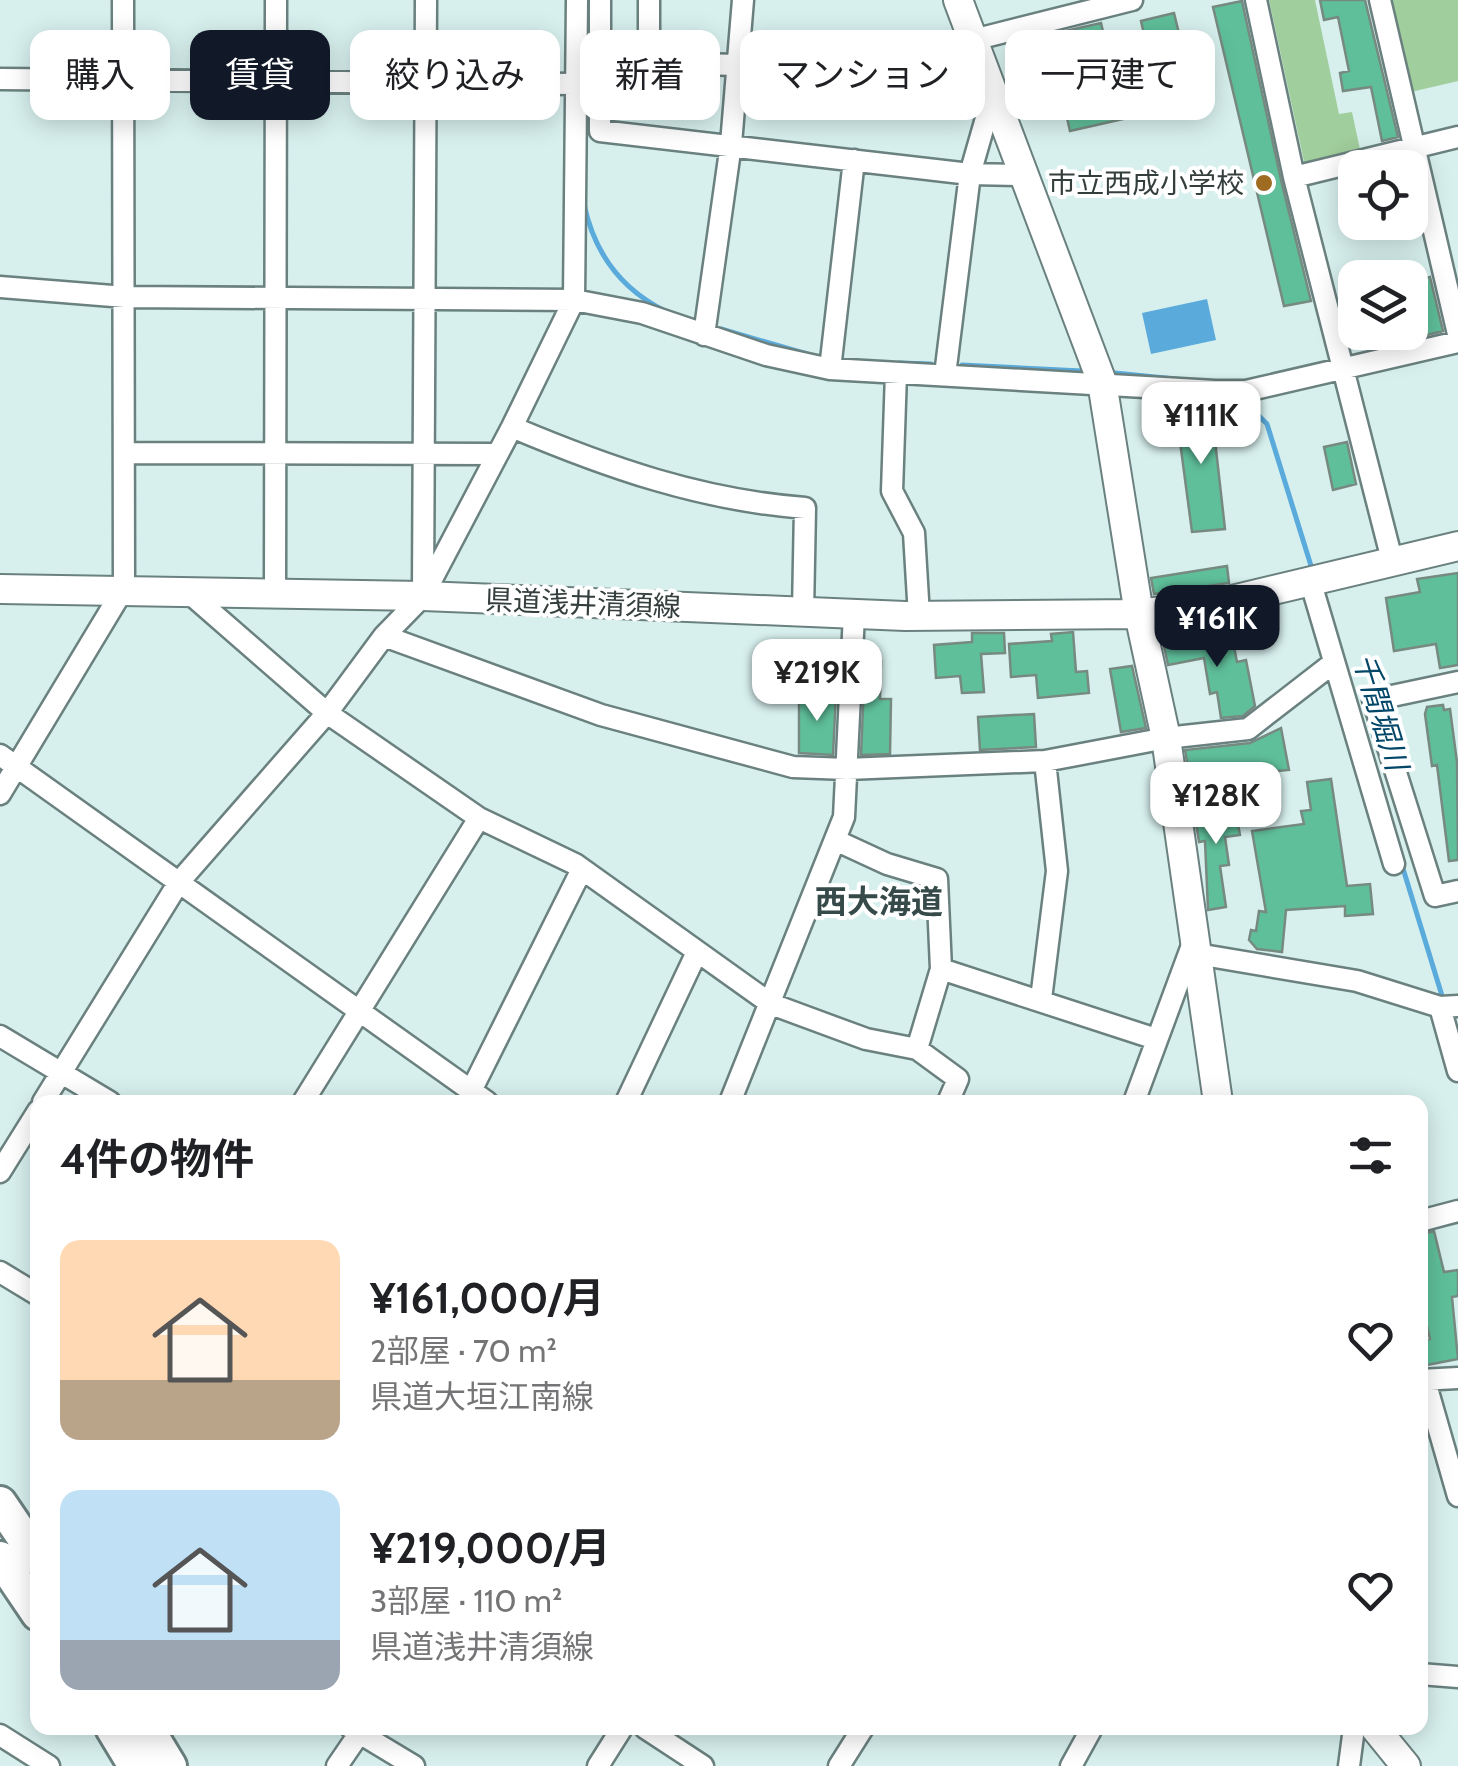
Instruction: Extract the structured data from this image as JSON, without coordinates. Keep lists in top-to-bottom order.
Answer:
{
  "streets": {
    "main road": ["県道浅井清須線"]
  },
  "districts": ["西大海道"],
  "water": ["千間堀川"],
  "places": ["市立西成小学校"],
  "page": {
    "chip": [
      "購入",
      "賃貸",
      "絞り込み",
      "新着",
      "マンション",
      "一戸建て"
    ],
    "price": [
      "¥111K",
      "¥161K",
      "¥219K",
      "¥128K"
    ],
    "heading": "4件の物件",
    "list": [
      {
        "name": "¥161,000/月",
        "note": "2部屋 · 70 m² · 県道大垣江南線"
      },
      {
        "name": "¥219,000/月",
        "note": "3部屋 · 110 m² · 県道浅井清須線"
      }
    ]
  }
}
